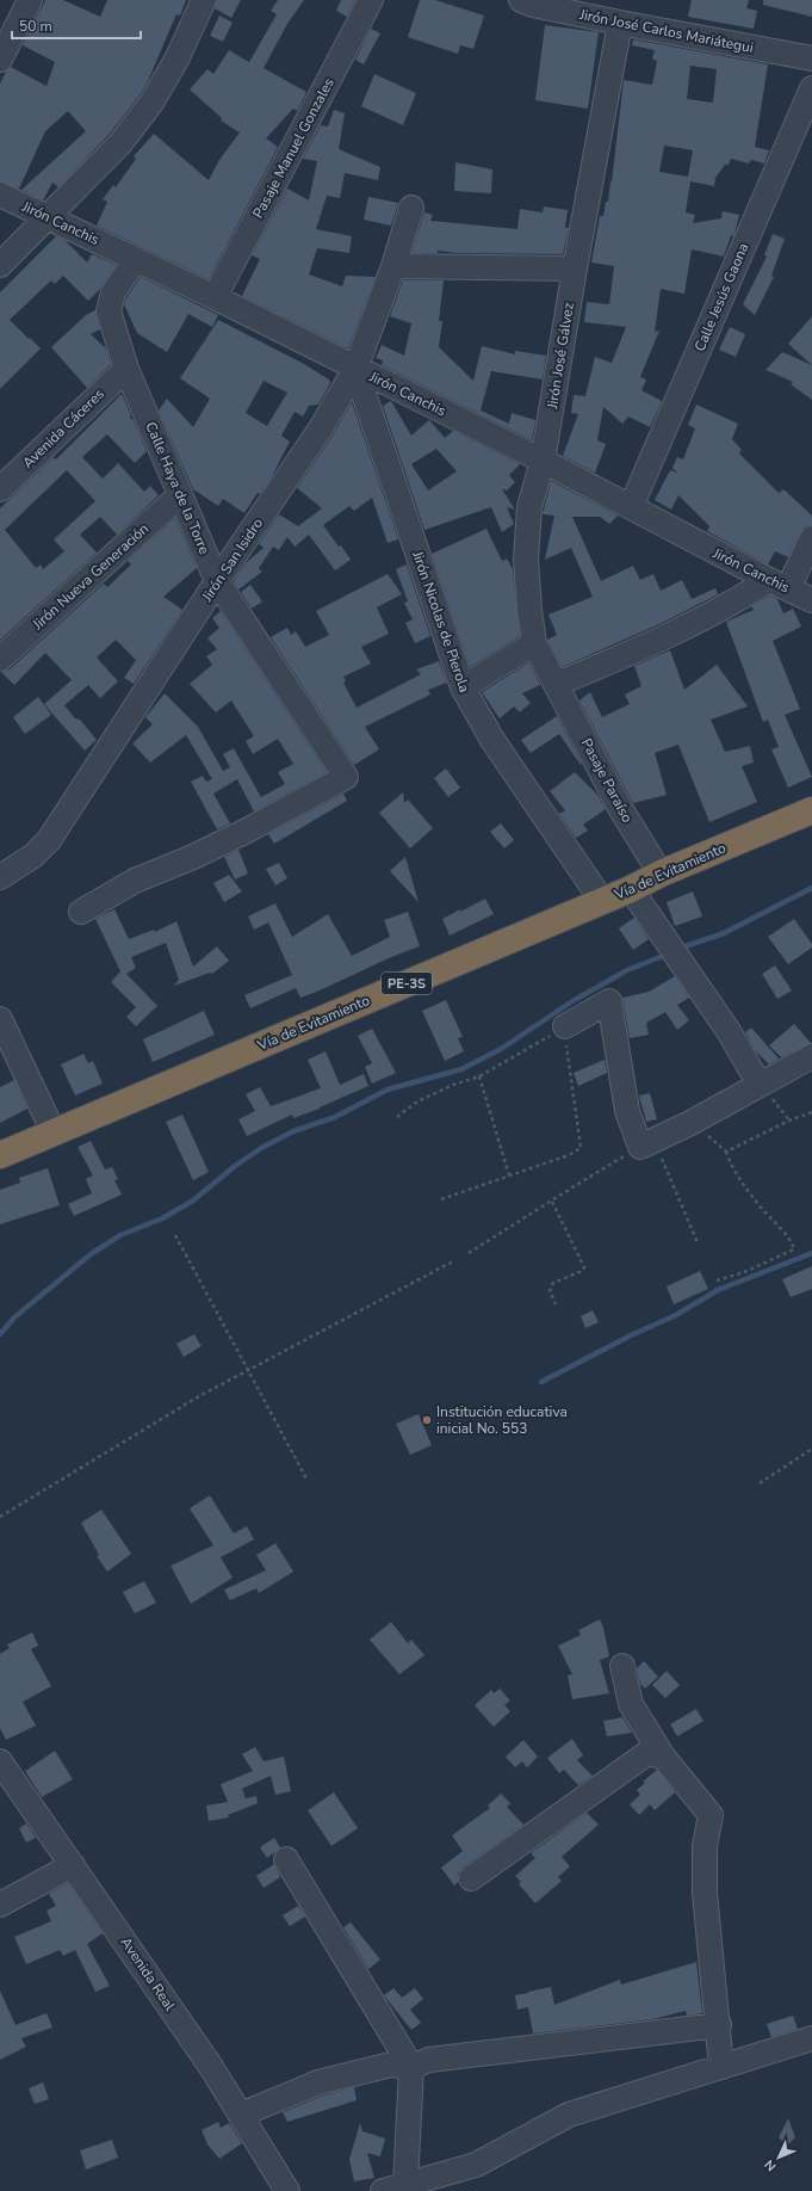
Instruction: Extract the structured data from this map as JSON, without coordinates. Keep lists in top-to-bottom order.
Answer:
{
  "streets": {
    "highway": ["Vía de Evitamiento", "PE-3S"],
    "street": [
      "Jirón José Carlos Mariátegui",
      "Pasaje Manuel Gonzales",
      "Jirón Canchis",
      "Calle Jesús Gaona",
      "Jirón José Gálvez",
      "Avenida Cáceres",
      "Calle Haya de la Torre",
      "Jirón San Isidro",
      "Jirón Nueva Generación",
      "Jirón Nicolas de Pierola",
      "Pasaje Paraíso",
      "Avenida Real"
    ]
  },
  "crossings": [
    ["Jirón José Carlos Mariátegui", "Jirón José Gálvez"],
    ["Pasaje Manuel Gonzales", "Jirón Canchis"],
    ["Jirón Canchis", "Calle Jesús Gaona"],
    ["Jirón Canchis", "Jirón José Gálvez"],
    ["Jirón Canchis", "Calle Haya de la Torre"],
    ["Jirón Canchis", "Jirón San Isidro"],
    ["Jirón Canchis", "Jirón Nicolas de Pierola"],
    ["Jirón José Gálvez", "Pasaje Paraíso"],
    ["Avenida Cáceres", "Calle Haya de la Torre"],
    ["Calle Haya de la Torre", "Jirón San Isidro"],
    ["Calle Haya de la Torre", "Jirón Nueva Generación"],
    ["Jirón San Isidro", "Jirón Nicolas de Pierola"],
    ["Jirón Nicolas de Pierola", "Vía de Evitamiento"],
    ["Pasaje Paraíso", "Vía de Evitamiento"]
  ],
  "places": ["Institución educativa inicial No. 553"],
  "scale_bar": "50 m",
  "north": "bottom left"
}
